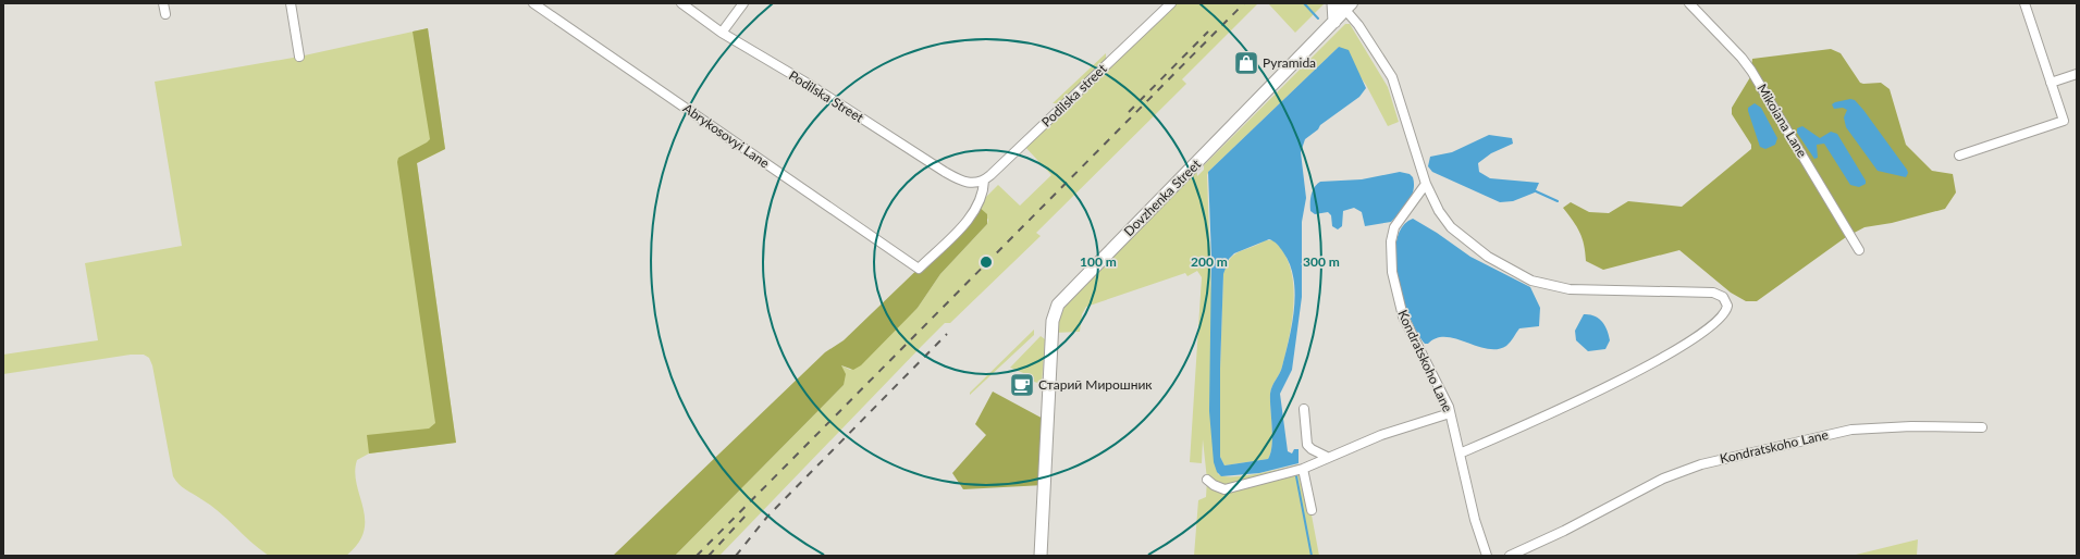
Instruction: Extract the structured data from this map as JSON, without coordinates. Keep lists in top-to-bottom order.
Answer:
{
  "streets": {
    "main road": ["Dovzhenka Street"],
    "street": [
      "Podilska street",
      "Mikoiana Lane",
      "Abrykosovyi Lane",
      "Kondratskoho Lane"
    ]
  },
  "crossings": [
    ["Podilska street", "Abrykosovyi Lane"]
  ],
  "places": {
    "shop": ["Pyramida"],
    "cafe": ["Старий Мирошник"]
  },
  "rings": ["100 m", "200 m", "300 m"]
}
